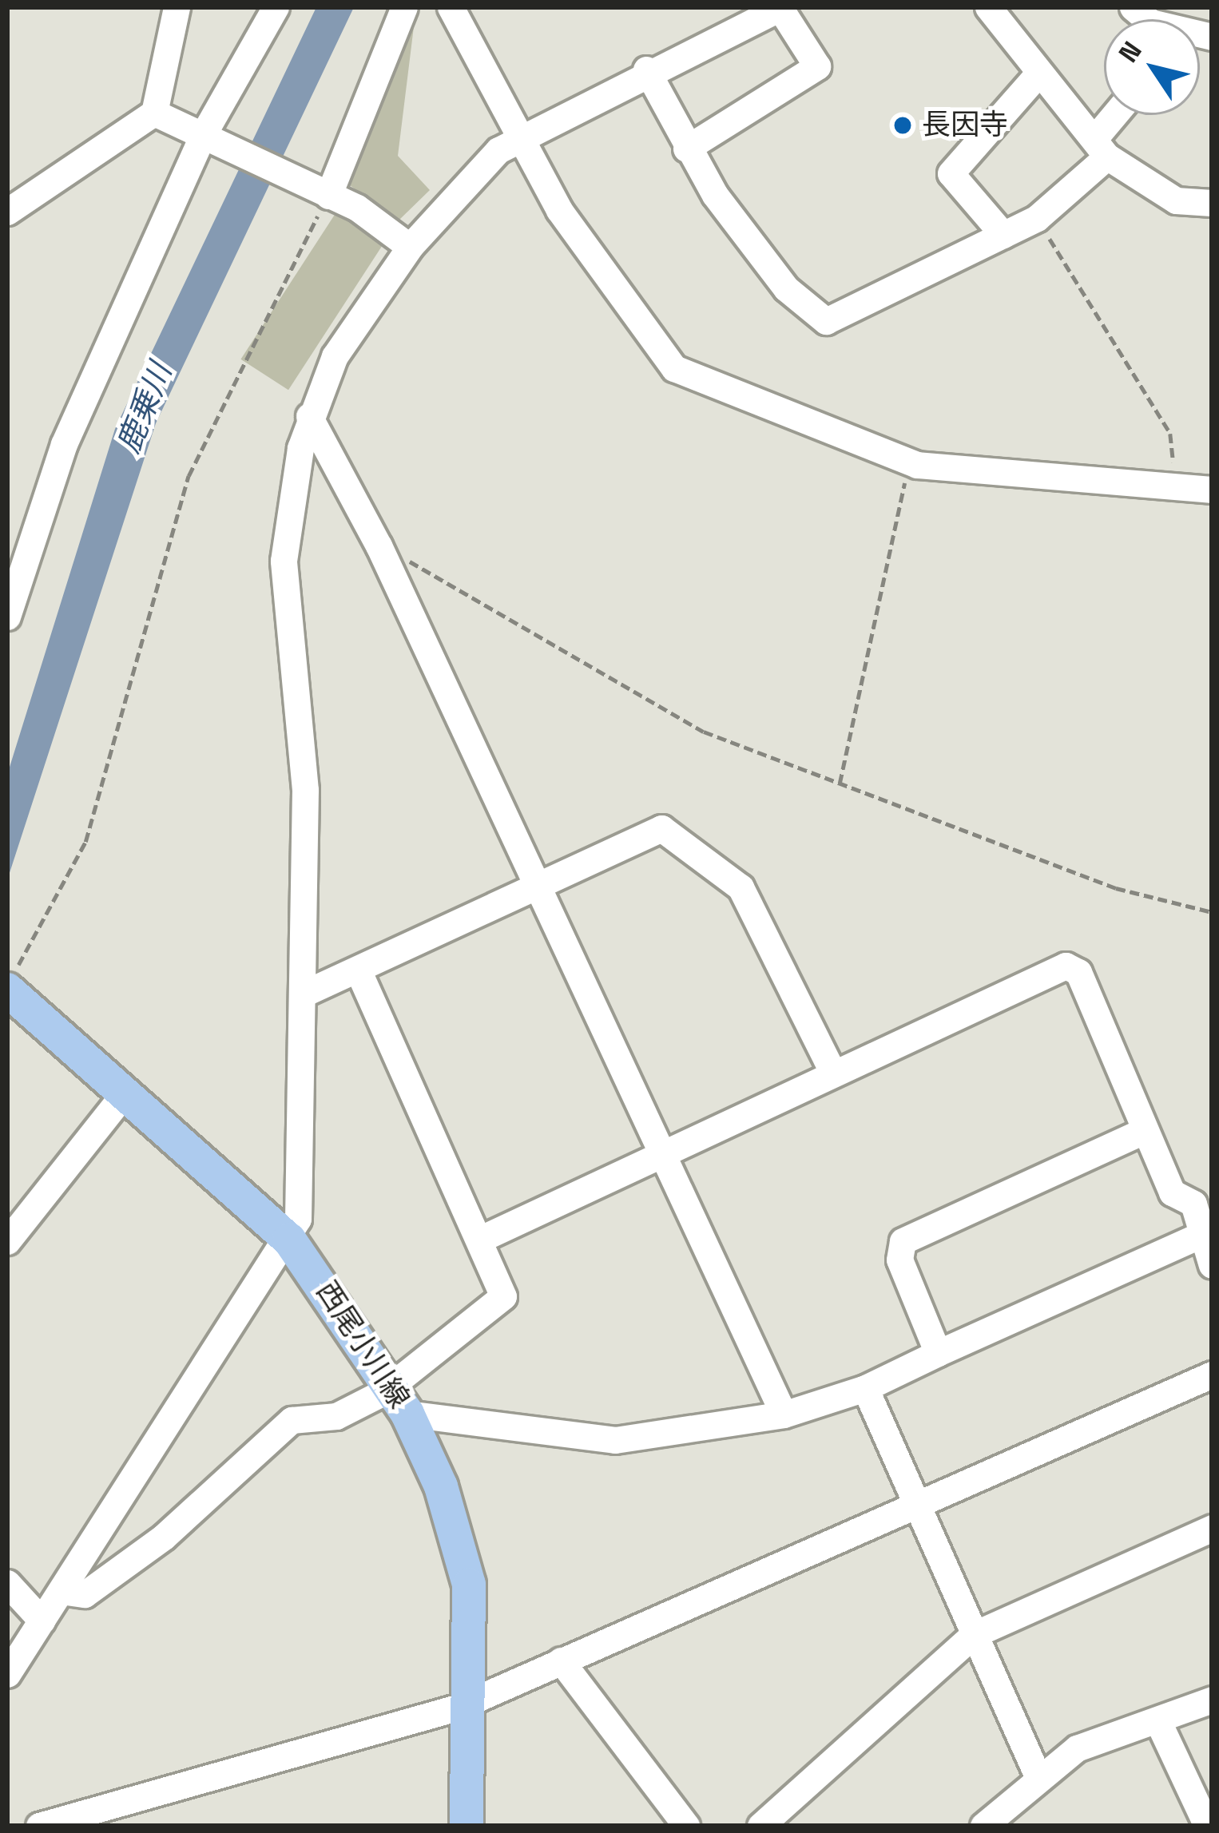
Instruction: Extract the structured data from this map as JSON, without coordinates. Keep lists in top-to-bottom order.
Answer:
{
  "streets": {
    "main road": ["西尾小川線"]
  },
  "water": ["鹿乗川"],
  "places": ["長因寺"],
  "north": "top left"
}
